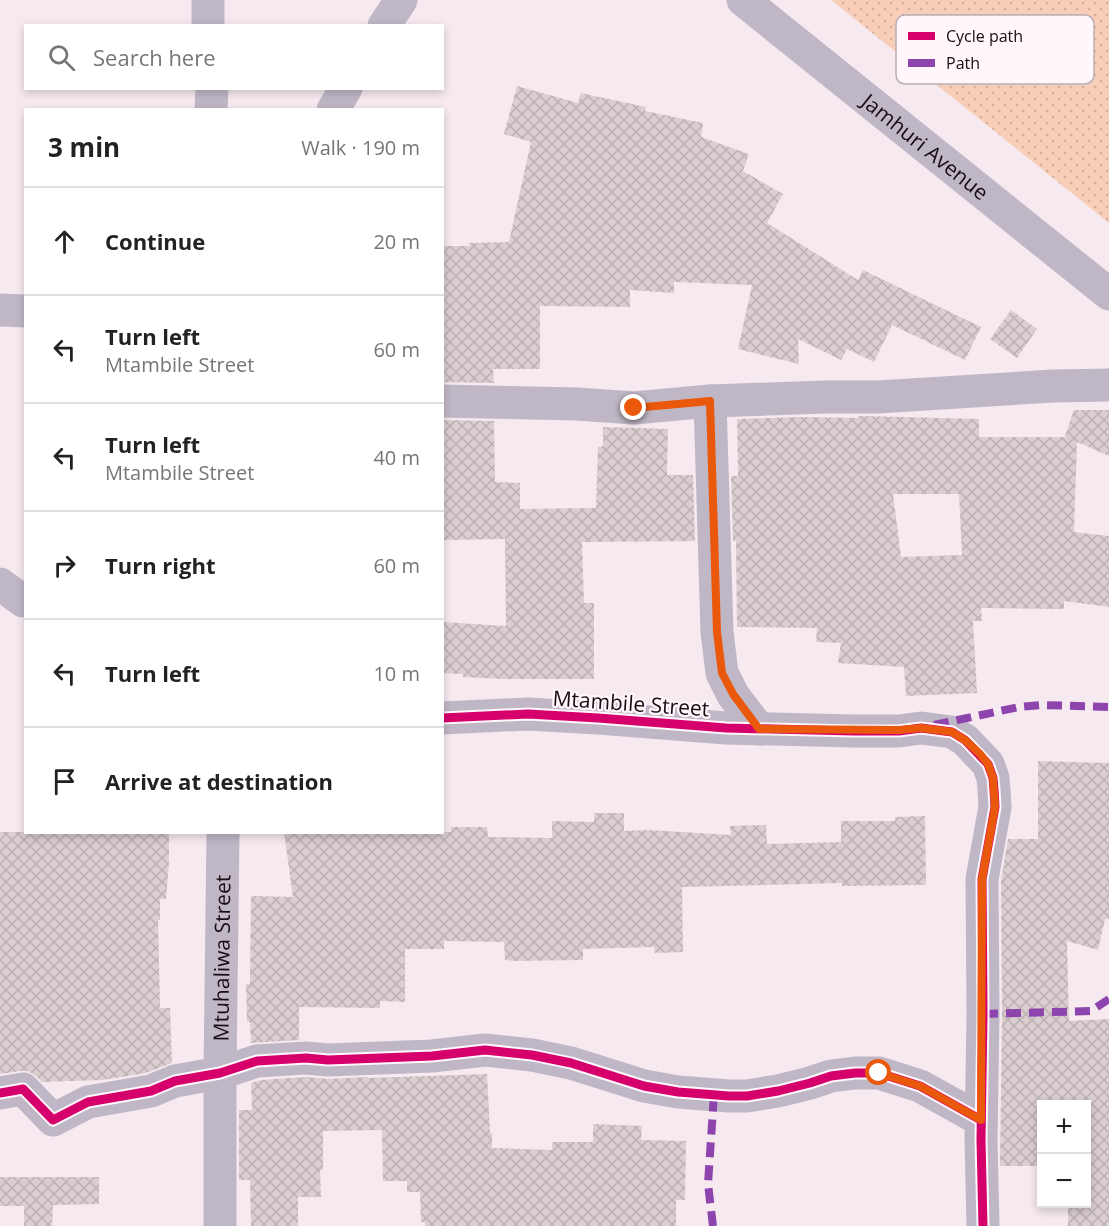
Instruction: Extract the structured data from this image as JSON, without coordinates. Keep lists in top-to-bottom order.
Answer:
{
  "streets": {
    "street": ["Jamhuri Avenue", "Mtambile Street", "Mtuhaliwa Street"]
  },
  "legend": ["Cycle path", "Path"],
  "page": {
    "search": "Search here",
    "heading": ["3 min", "Walk · 190 m"],
    "list": [
      ["Continue", "20 m"],
      ["Turn left", "Mtambile Street", "60 m"],
      ["Turn left", "Mtambile Street", "40 m"],
      ["Turn right", "60 m"],
      ["Turn left", "10 m"],
      "Arrive at destination"
    ],
    "map_buttons": ["+", "−"]
  }
}
